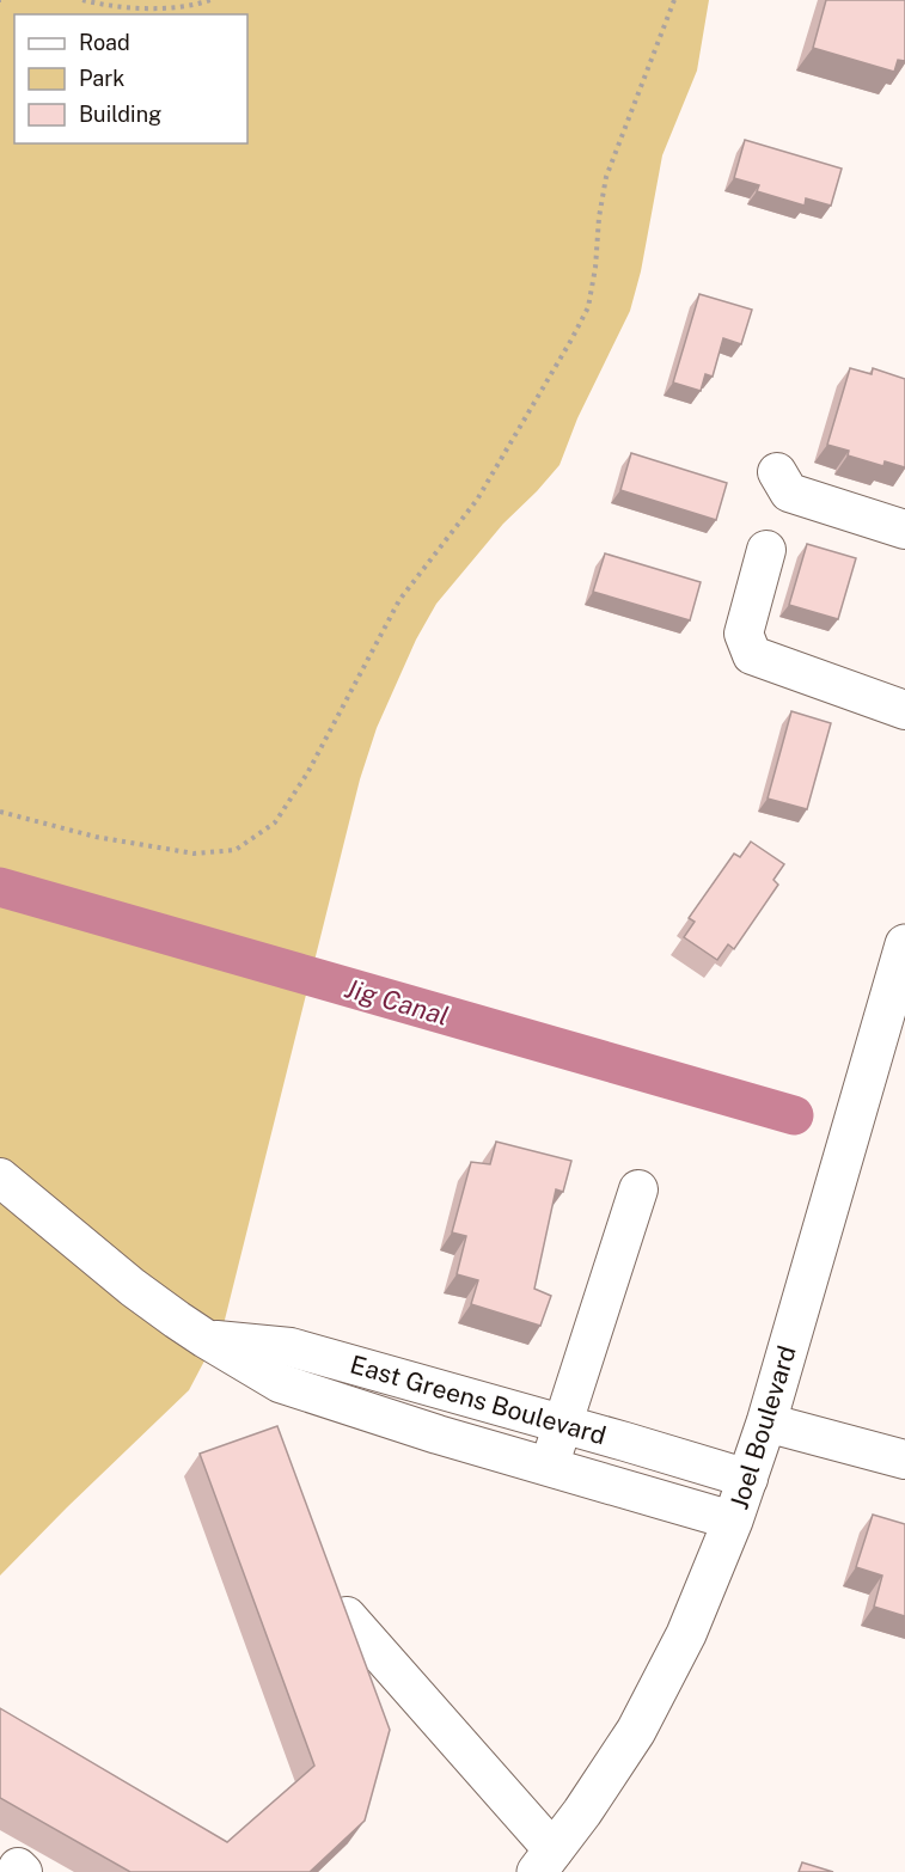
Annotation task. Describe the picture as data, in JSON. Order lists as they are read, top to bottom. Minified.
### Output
{"streets":{"main road":["Joel Boulevard"],"street":["East Greens Boulevard"]},"crossings":[["East Greens Boulevard","Joel Boulevard"]],"water":["Jig Canal"],"legend":["Road","Park","Building"]}
